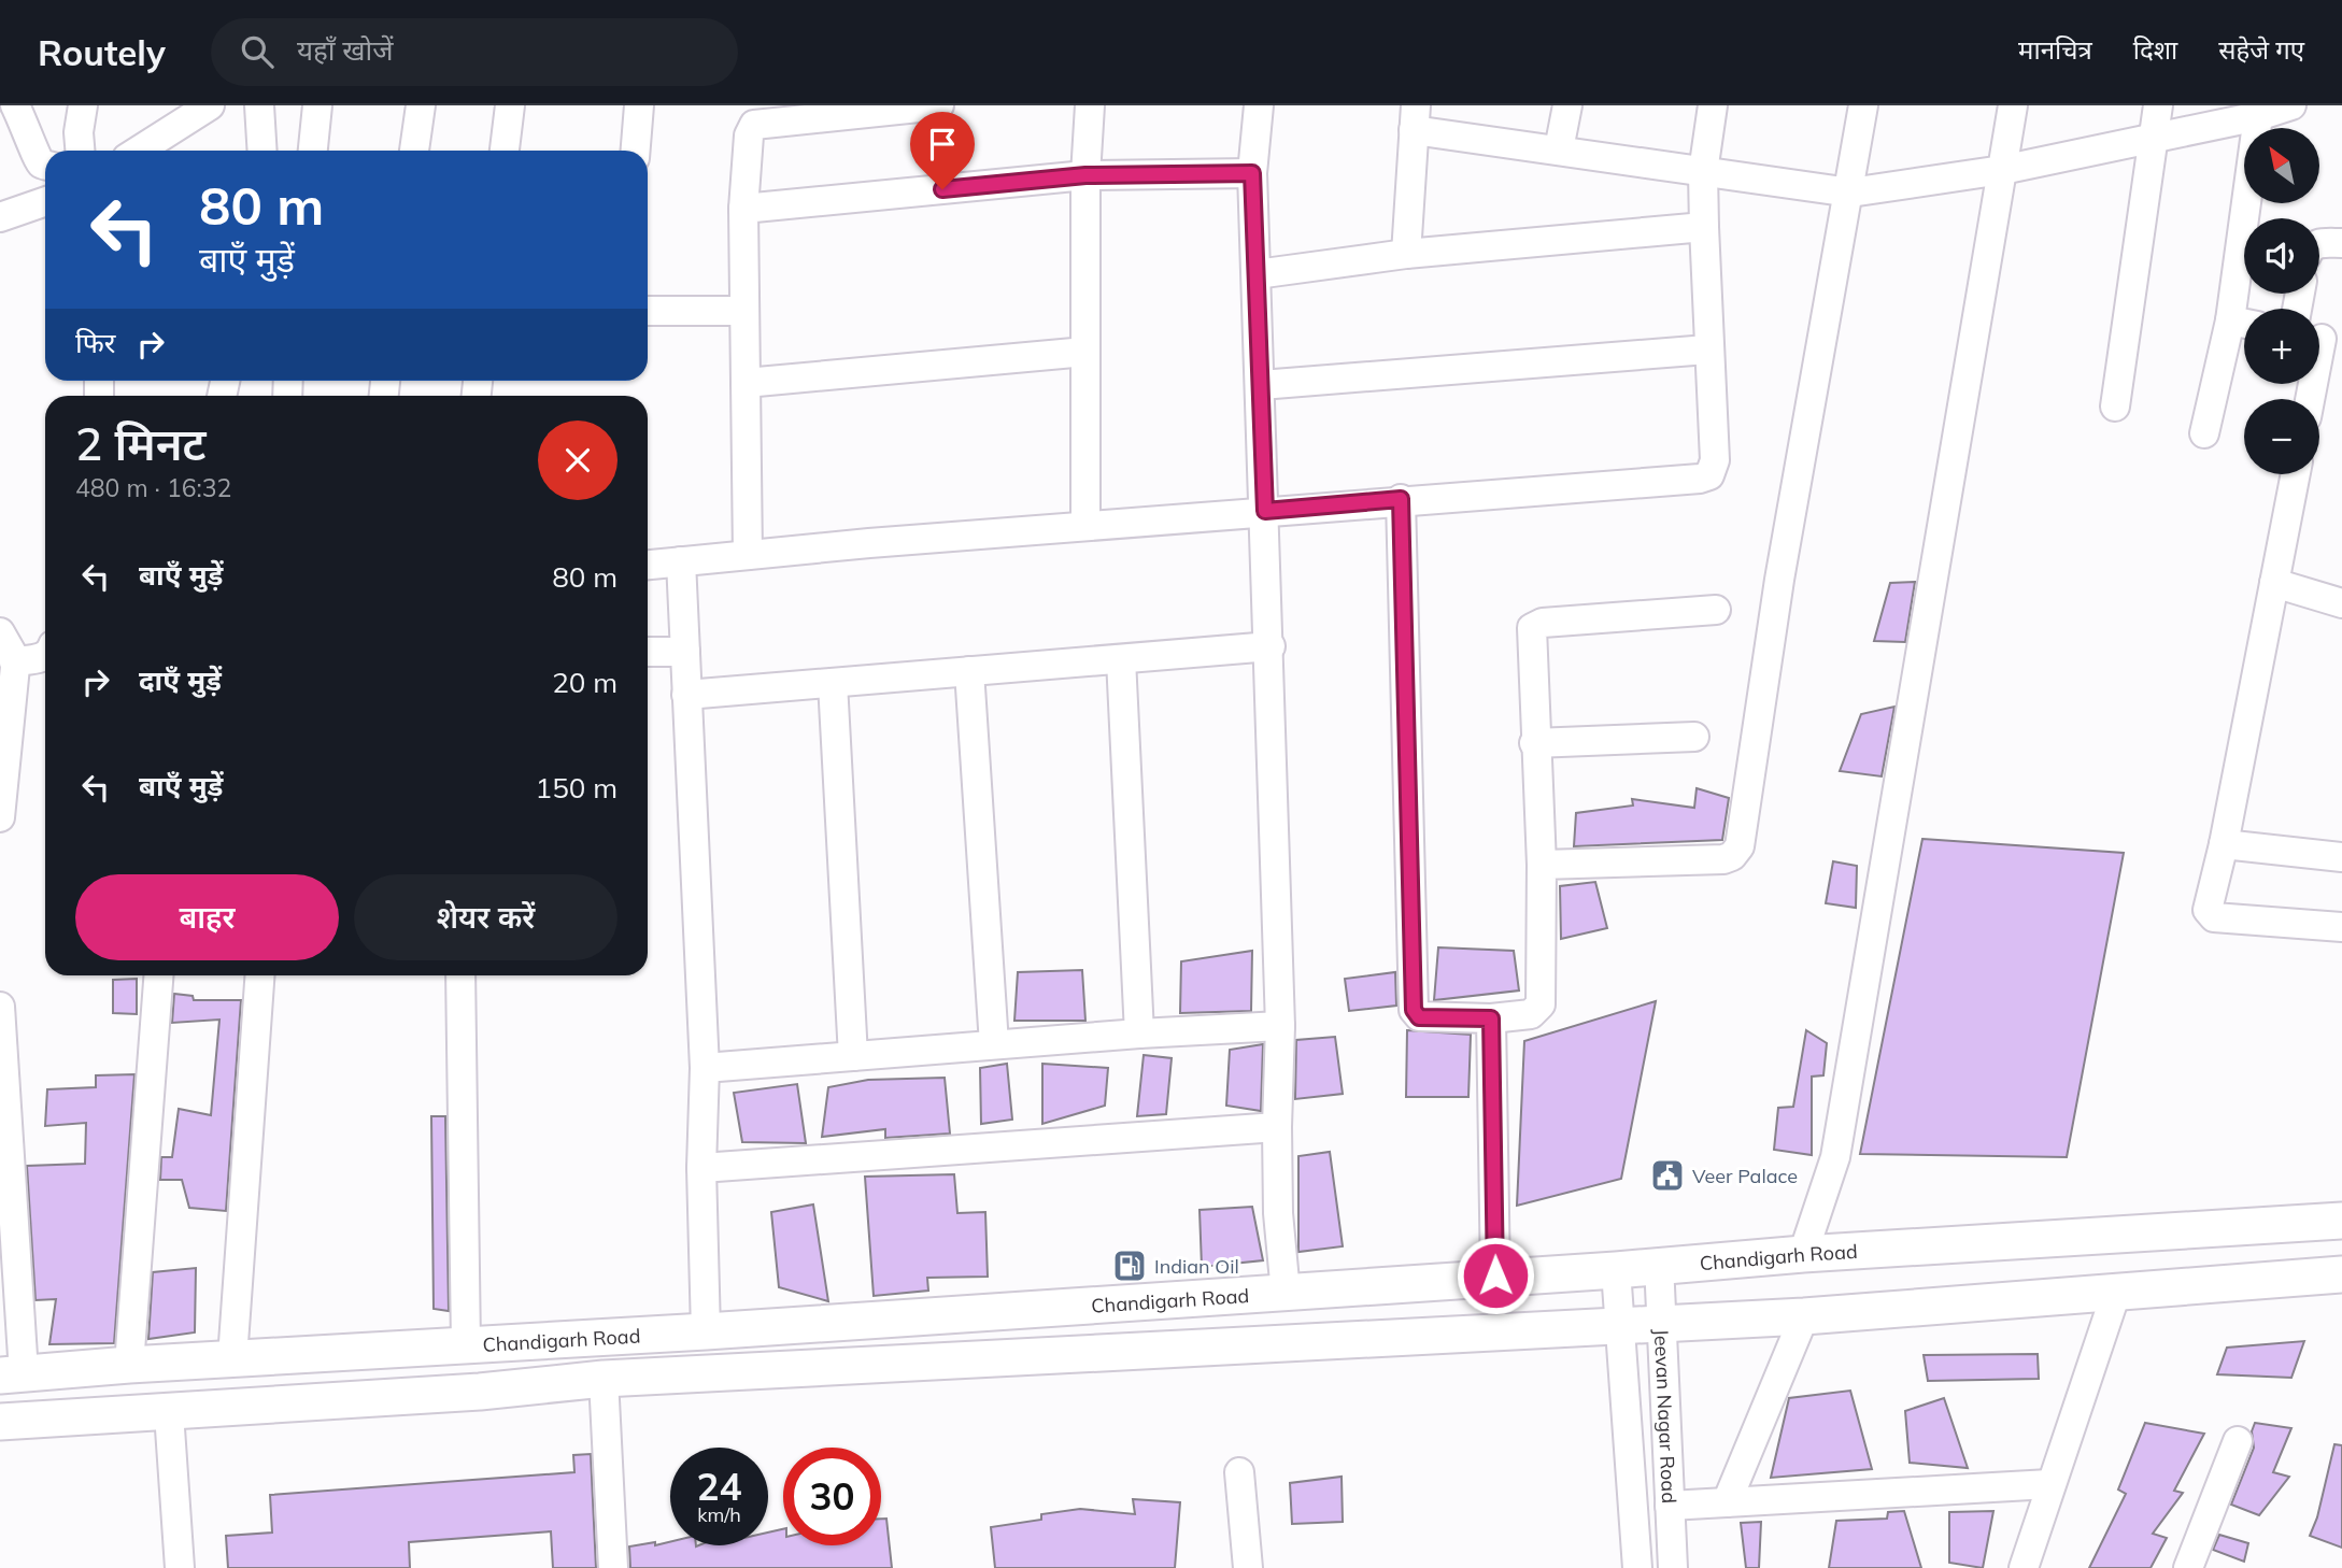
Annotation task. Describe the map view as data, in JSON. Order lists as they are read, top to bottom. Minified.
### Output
{"streets":{"main road":["Chandigarh Road"],"street":["Jeevan Nagar Road"]},"crossings":[["Chandigarh Road","Jeevan Nagar Road"]],"places":{"public building":["Veer Palace"],"fuel station":["Indian Oil"]},"north":"top left","page":{"header":"Routely","search":"यहाँ खोजें","nav":["मानचित्र","दिशा","सहेजे गए"],"map_buttons":["+","−"],"turn":["80 m","बाएँ मुड़ें"],"then":"फिर","heading":["2 मिनट","480 m · 16:32"],"list":[{"name":"बाएँ मुड़ें","value":"80 m"},{"name":"दाएँ मुड़ें","value":"20 m"},{"name":"बाएँ मुड़ें","value":"150 m"}],"buttons":["बाहर","शेयर करें"],"speed":"24 km/h","limit":"30"}}
